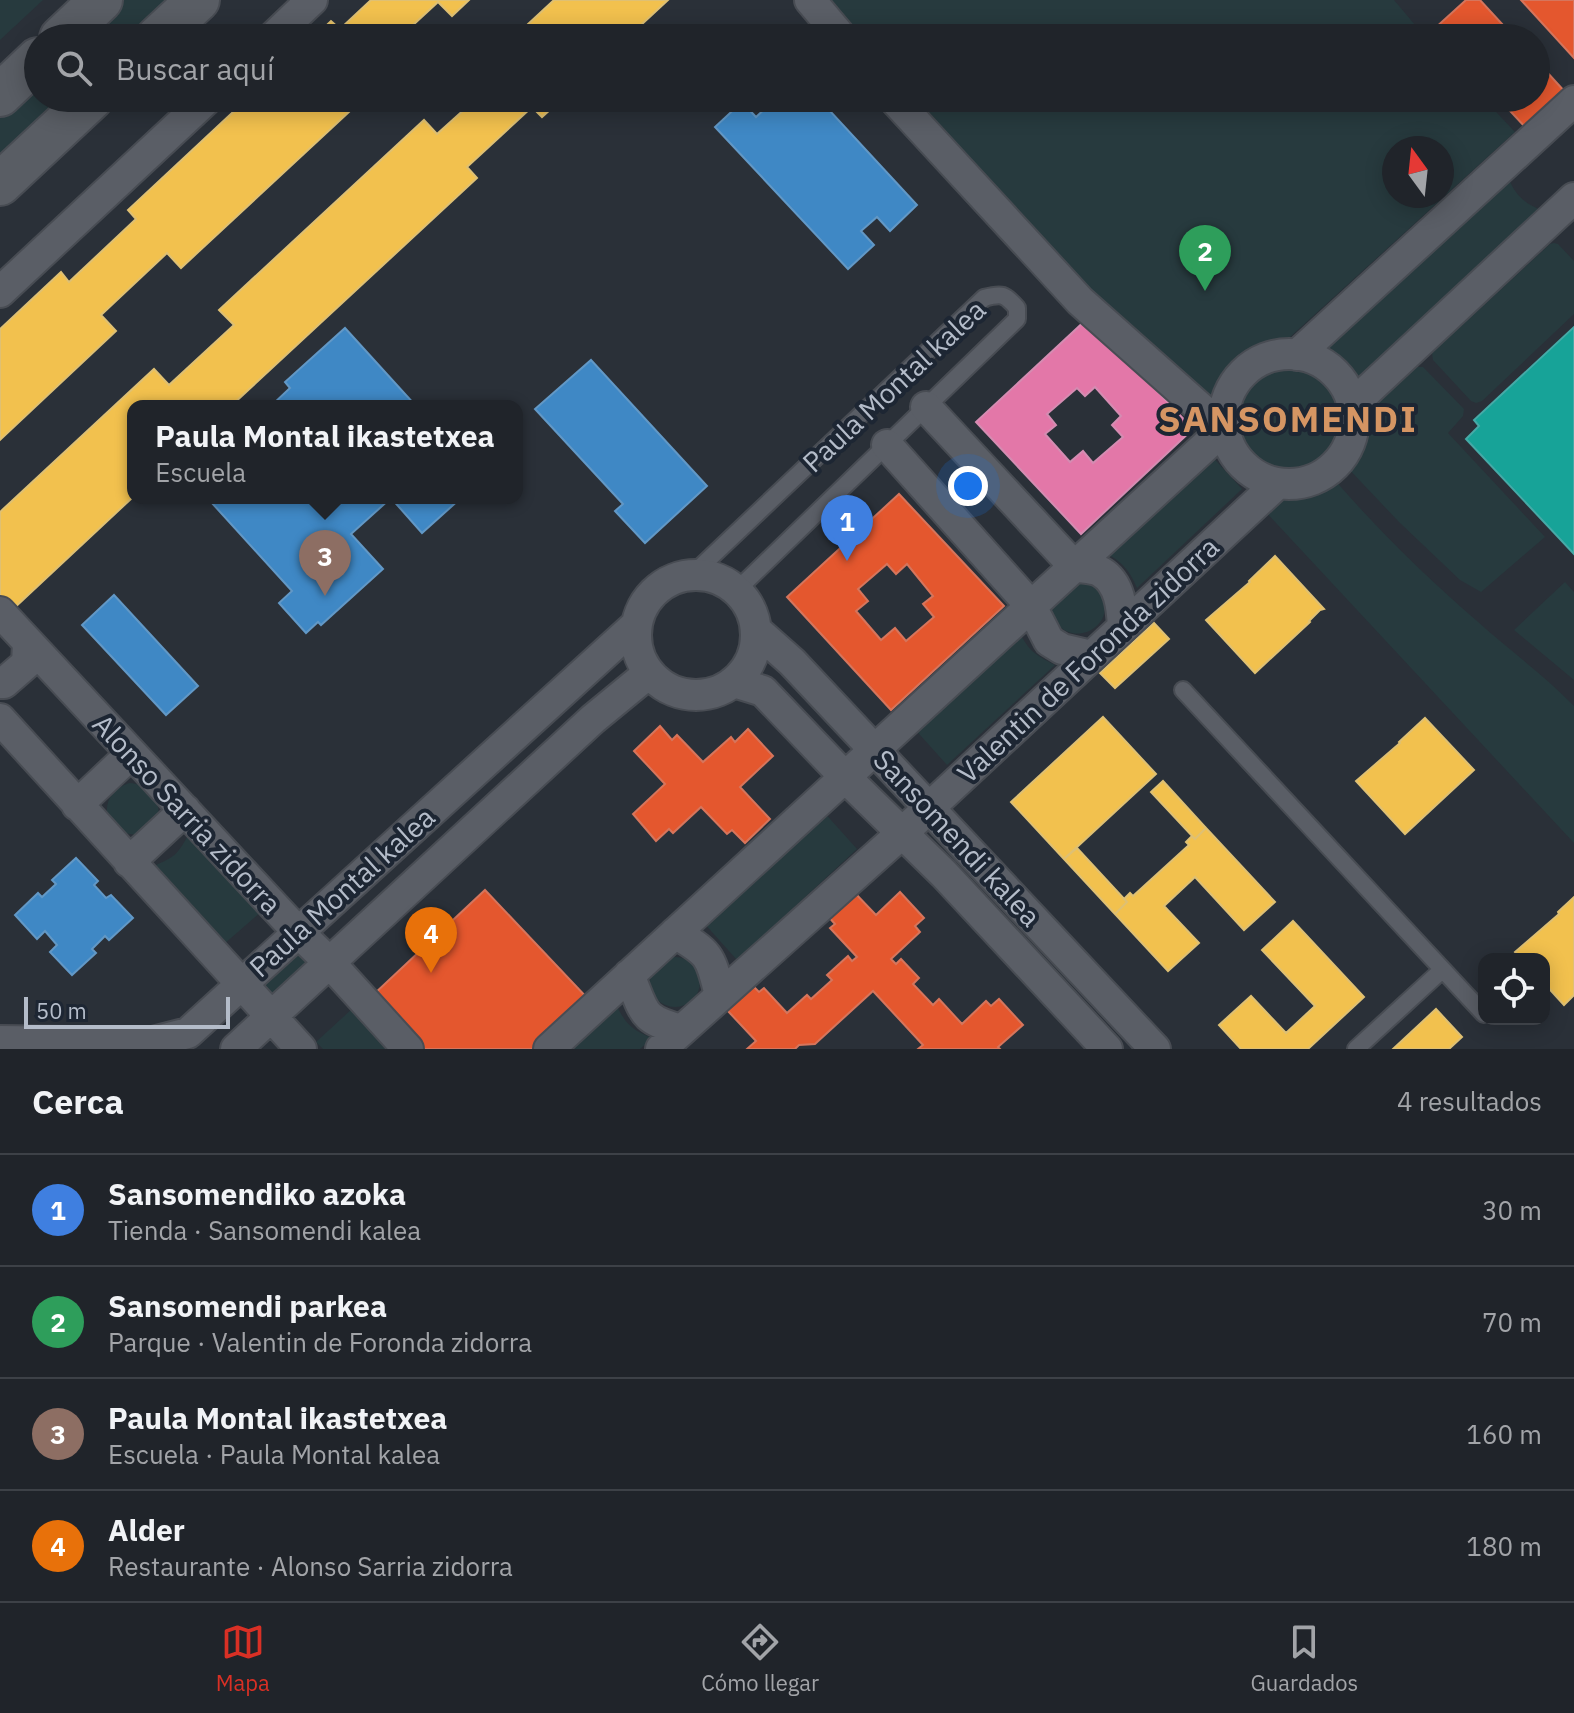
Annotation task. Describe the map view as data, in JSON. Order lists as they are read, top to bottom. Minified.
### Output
{"streets":{"street":["Paula Montal kalea","Valentin de Foronda zidorra","Alonso Sarria zidorra","Sansomendi kalea"]},"crossings":[["Paula Montal kalea","Alonso Sarria zidorra"],["Paula Montal kalea","Sansomendi kalea"],["Valentin de Foronda zidorra","Sansomendi kalea"]],"districts":["SANSOMENDI"],"scale_bar":"50 m","north":"top","page":{"search":"Buscar aquí","pins":["2","1","3","4"],"popup":["Paula Montal ikastetxea","Escuela"],"scale":"50 m","heading":["Cerca","4 resultados"],"list":[{"mark":"1","name":"Sansomendiko azoka","note":"Tienda · Sansomendi kalea","value":"30 m"},{"mark":"2","name":"Sansomendi parkea","note":"Parque · Valentin de Foronda zidorra","value":"70 m"},{"mark":"3","name":"Paula Montal ikastetxea","note":"Escuela · Paula Montal kalea","value":"160 m"},{"mark":"4","name":"Alder","note":"Restaurante · Alonso Sarria zidorra","value":"180 m"}],"nav":["Mapa","Cómo llegar","Guardados"]}}
